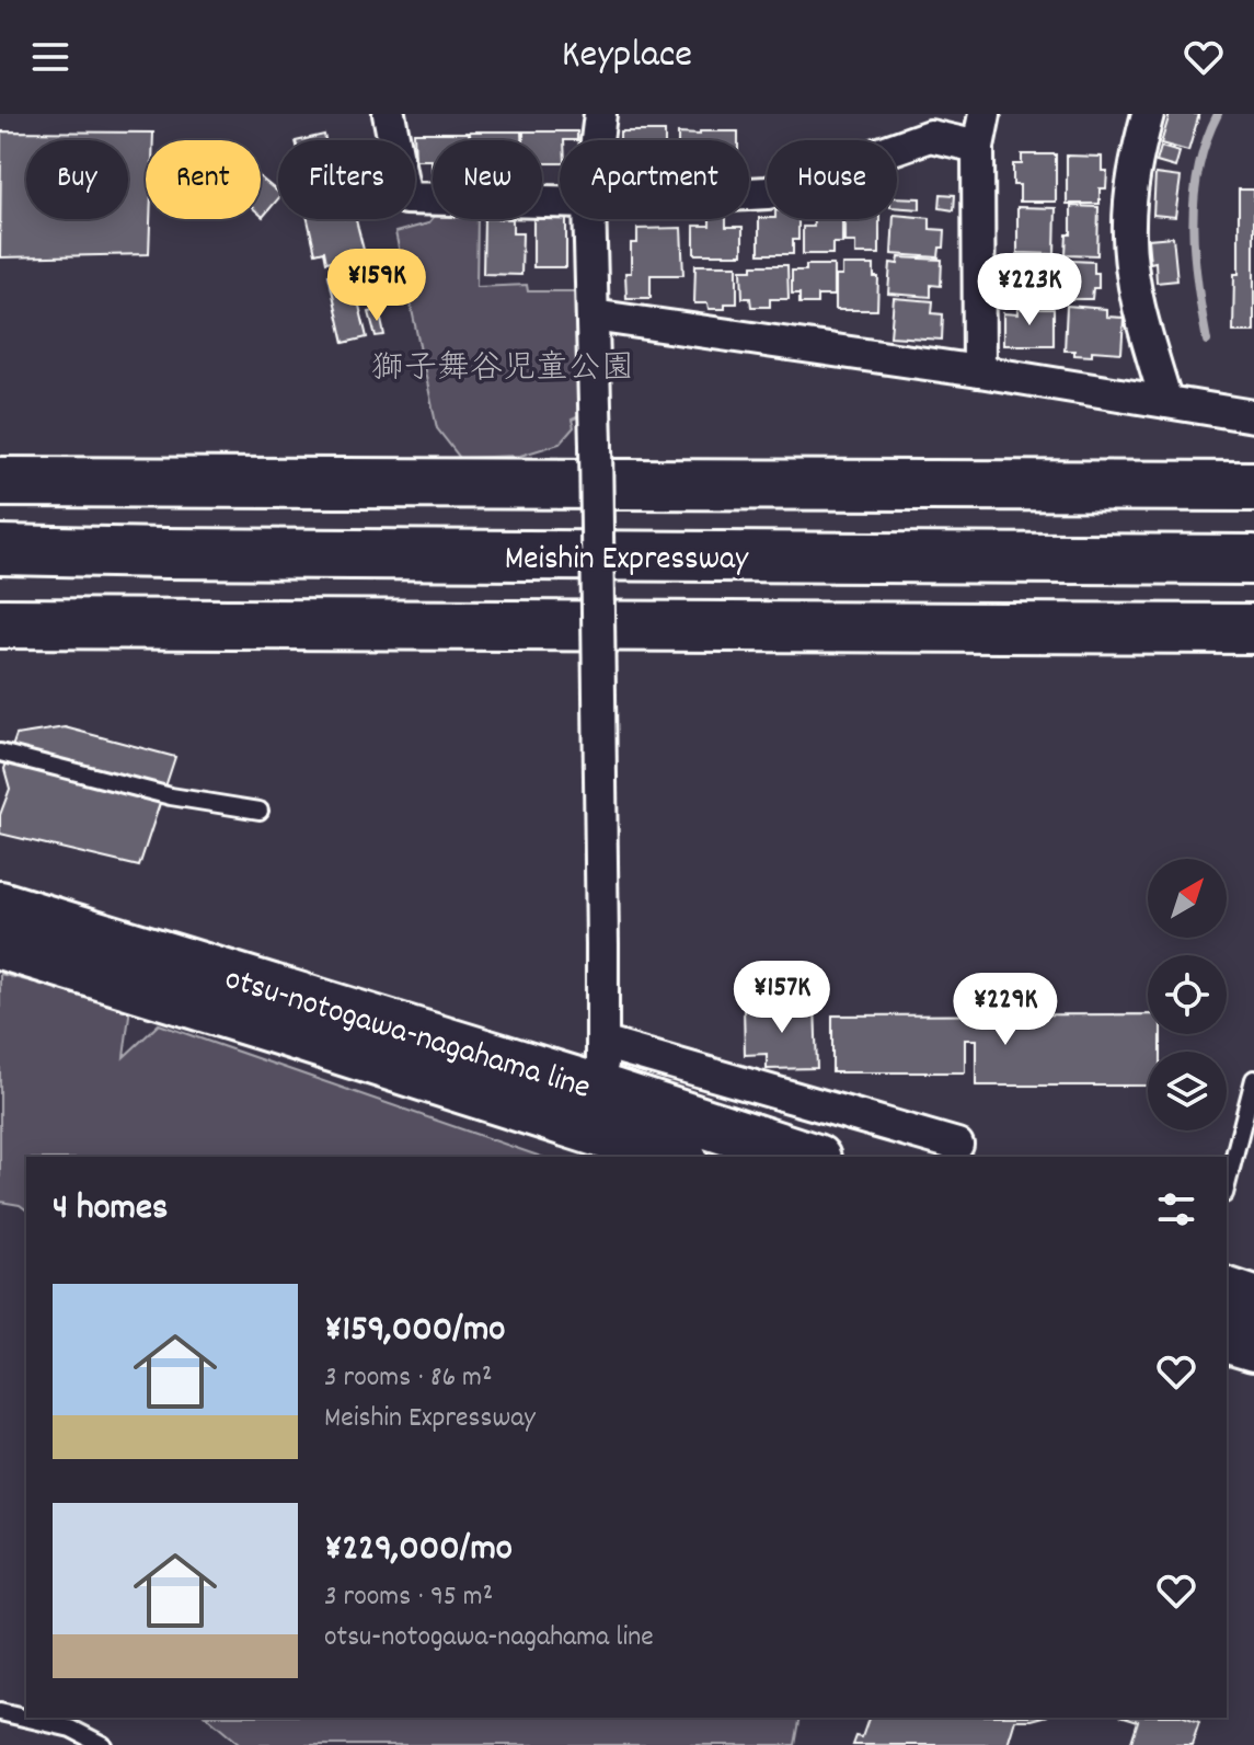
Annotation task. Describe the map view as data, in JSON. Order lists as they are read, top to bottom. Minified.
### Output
{"streets":{"main road":["Meishin Expressway","otsu-notogawa-nagahama line"]},"parks":["獅子舞谷児童公園"],"north":"top right","page":{"header":"Keyplace","chip":["Buy","Rent","Filters","New","Apartment","House"],"price":["¥159K","¥223K","¥157K","¥229K"],"heading":"4 homes","list":[{"name":"¥159,000/mo","note":"3 rooms · 86 m² · Meishin Expressway"},{"name":"¥229,000/mo","note":"3 rooms · 95 m² · otsu-notogawa-nagahama line"}]}}
